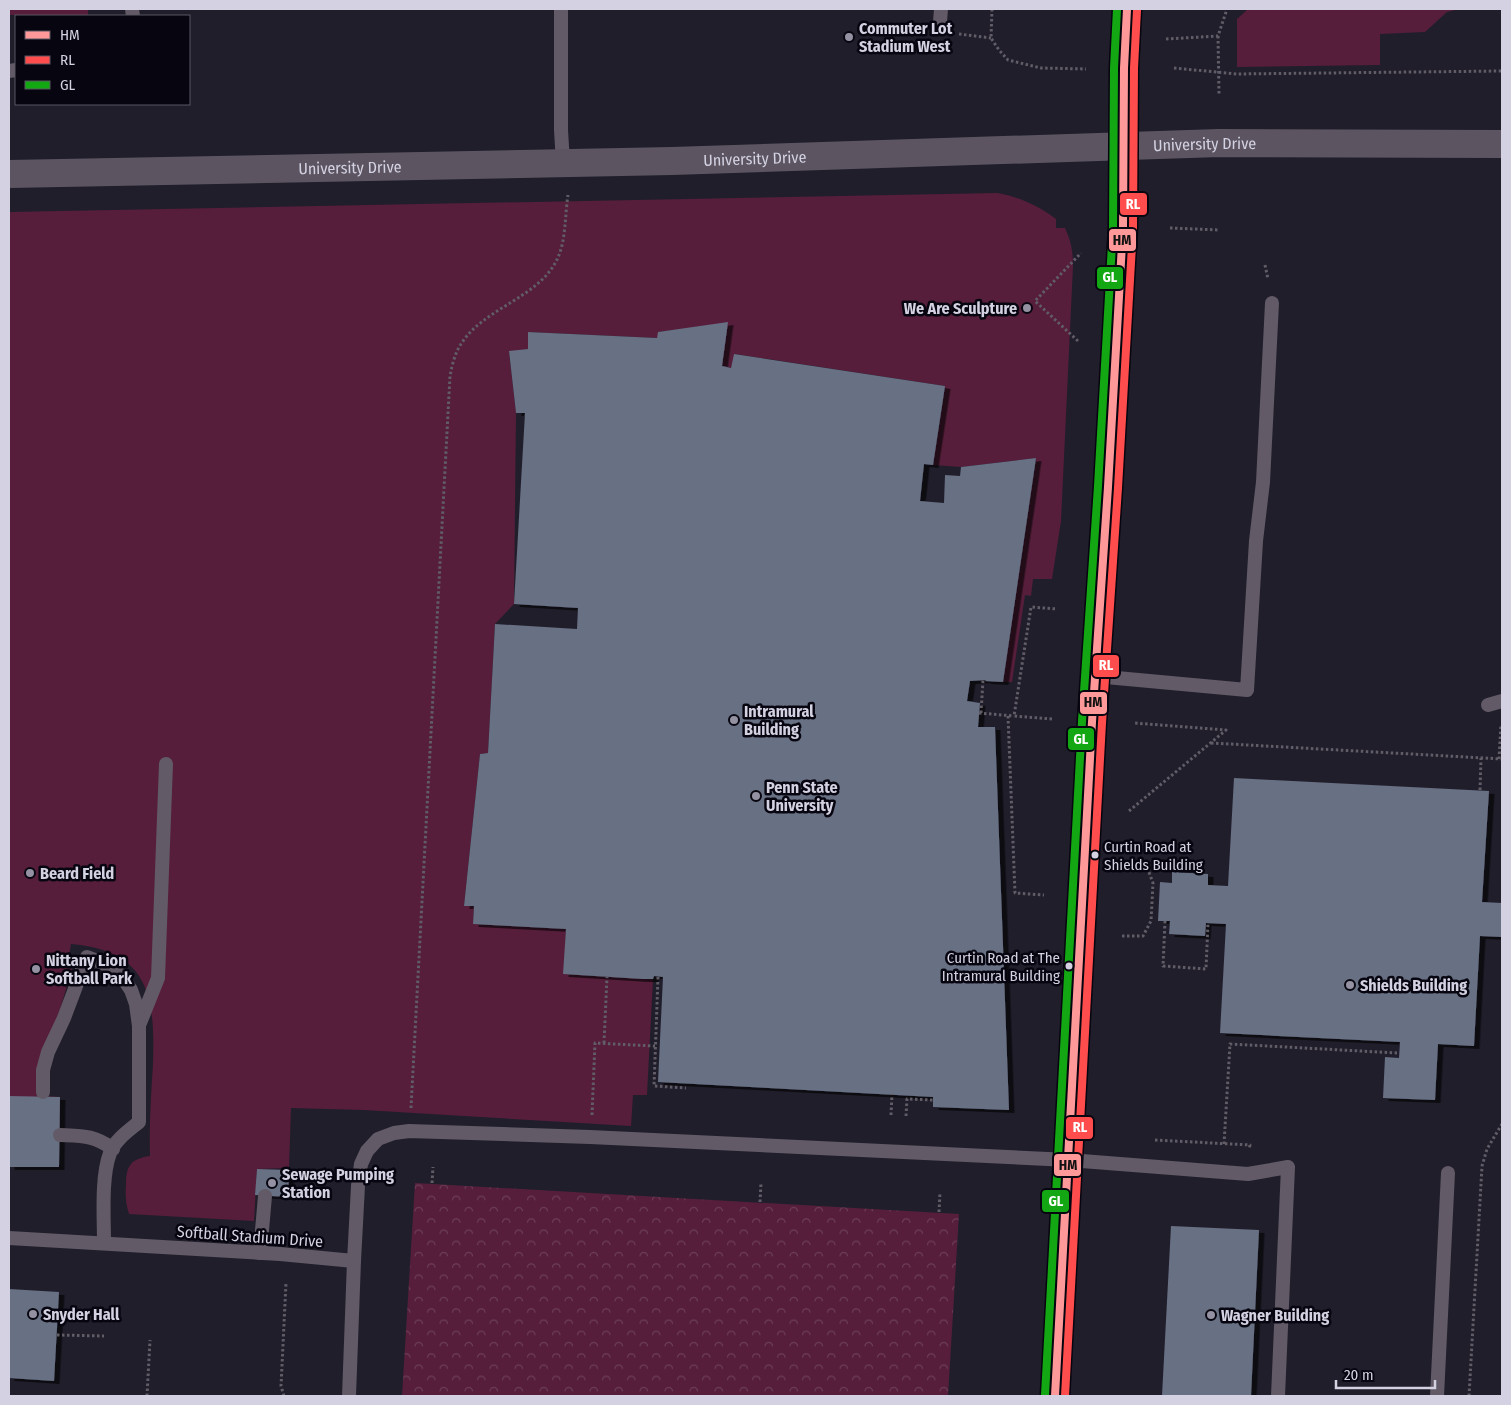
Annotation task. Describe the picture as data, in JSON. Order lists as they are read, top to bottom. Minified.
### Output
{"streets":{"main road":["University Drive"],"lane":["Softball Stadium Drive"]},"places":["Commuter Lot Stadium West","We Are Sculpture","Intramural Building","Penn State University","Curtin Road at Shields Building","Beard Field","Curtin Road at The Intramural Building","Nittany Lion Softball Park","Shields Building","Sewage Pumping Station","Snyder Hall","Wagner Building"],"lines":["transit line HM","transit line GL","transit line RL"],"legend":["HM","RL","GL"],"scale_bar":"20 m"}
